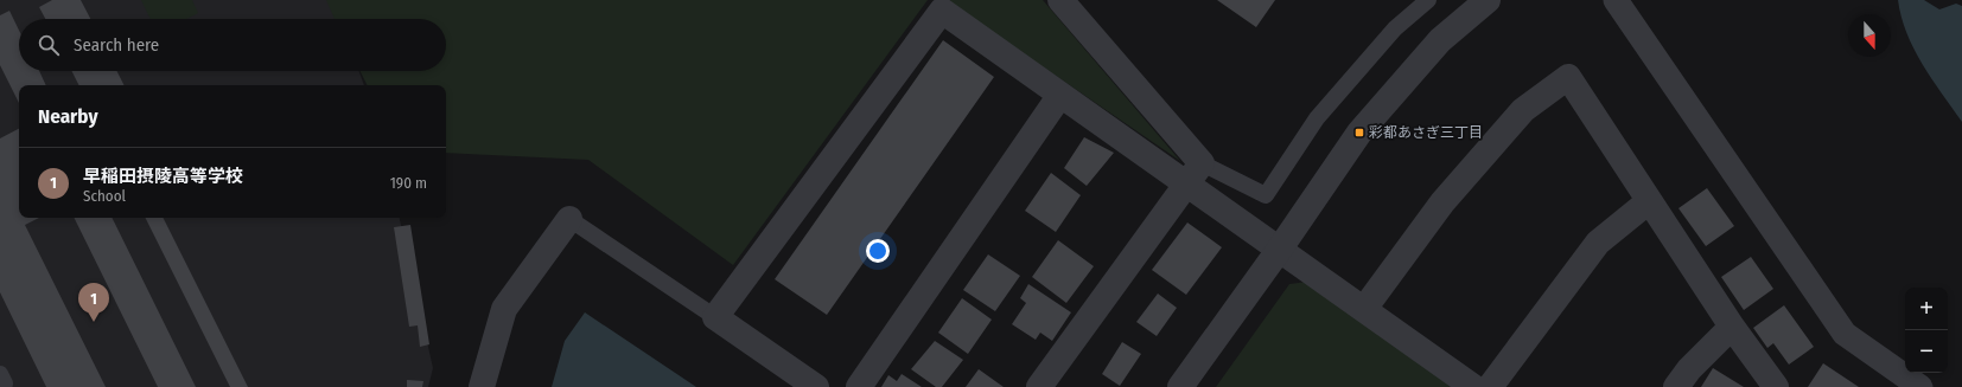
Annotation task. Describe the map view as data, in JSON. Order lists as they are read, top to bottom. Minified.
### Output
{"places":{"transit":["彩都あさぎ三丁目"]},"north":"bottom","page":{"search":"Search here","heading":"Nearby","list":[{"mark":"1","name":"早稲田摂陵高等学校","note":"School","value":"190 m"}],"pins":"1","map_buttons":["+","−"]}}
